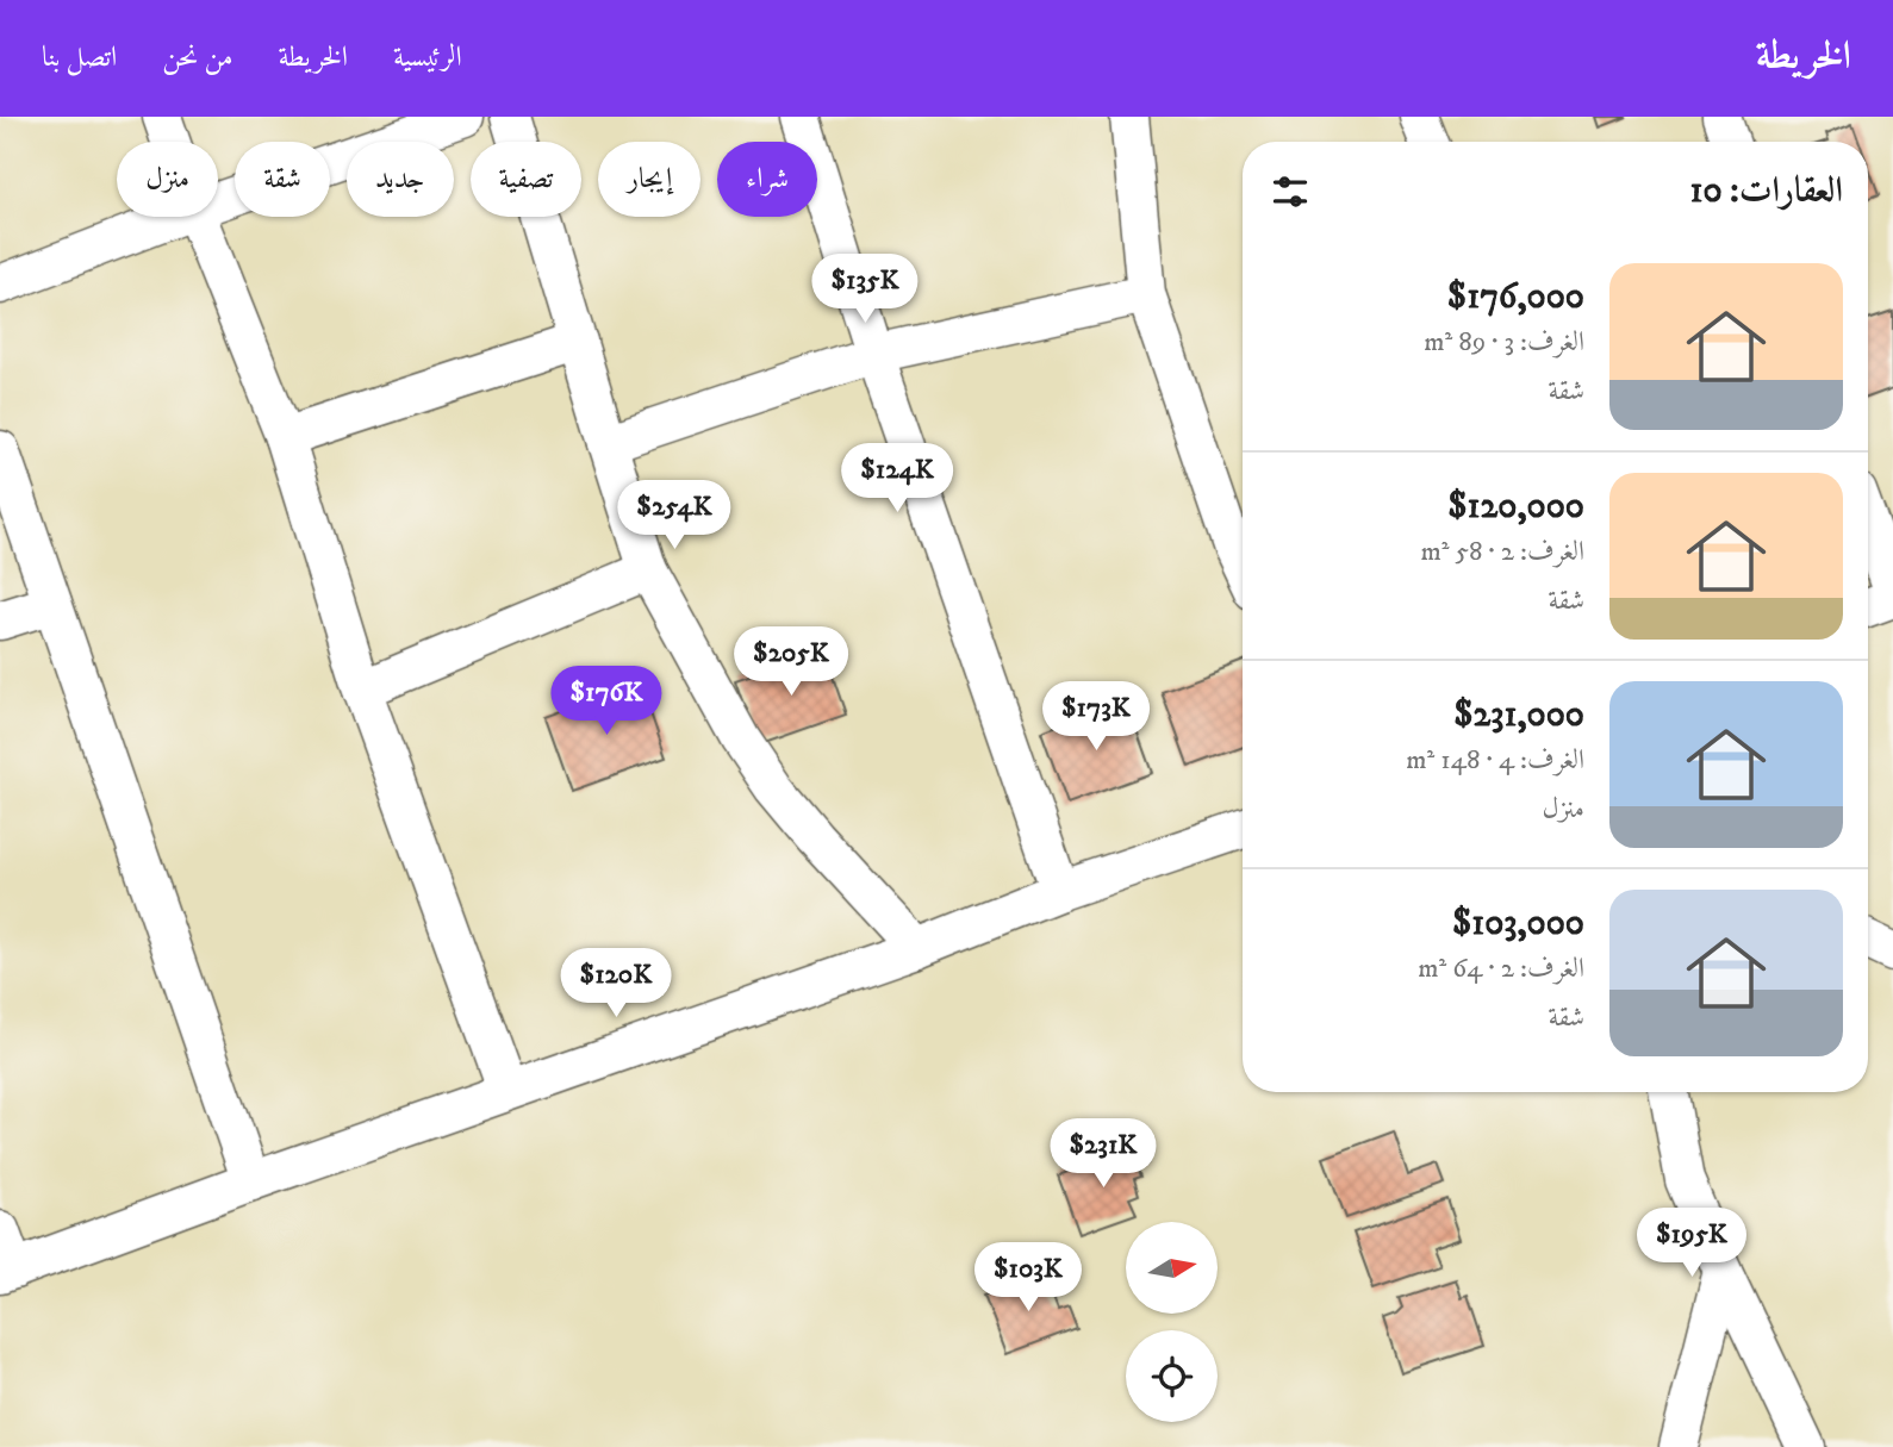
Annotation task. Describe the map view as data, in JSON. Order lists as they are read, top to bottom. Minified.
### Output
{"north":"right","page":{"header":"الخريطة","nav":["الرئيسية","الخريطة","من نحن","اتصل بنا"],"chip":["شراء","إيجار","تصفية","جديد","شقة","منزل"],"heading":"العقارات: 10","list":[{"name":"$176,000","note":"الغرف: 3 · 89 m² · شقة"},{"name":"$120,000","note":"الغرف: 2 · 58 m² · شقة"},{"name":"$231,000","note":"الغرف: 4 · 148 m² · منزل"},{"name":"$103,000","note":"الغرف: 2 · 64 m² · شقة"}],"price":["$135K","$124K","$254K","$205K","$176K","$173K","$120K","$231K","$195K","$103K"]}}
